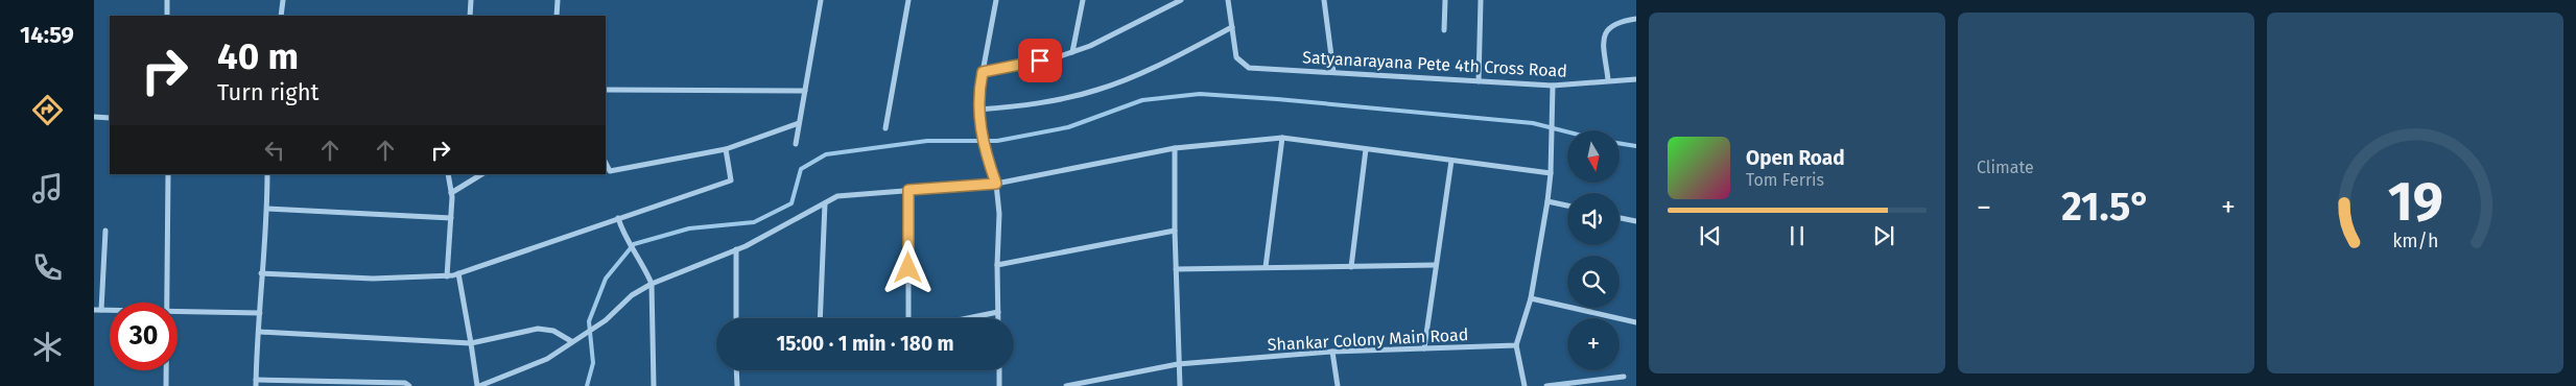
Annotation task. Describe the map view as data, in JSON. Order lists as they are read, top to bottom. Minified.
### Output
{"streets":{"street":["Satyanarayana Pete 4th Cross Road","Shankar Colony Main Road"]},"north":"bottom","page":{"tabs":"14:59","tile":"Climate","turn":["40 m","Turn right"],"map_buttons":"+","song":["Open Road","Tom Ferris"],"heat":["−","21.5°","+"],"limit":"30","trip":"15:00 · 1 min · 180 m","gauge":["19","km/h"]}}
